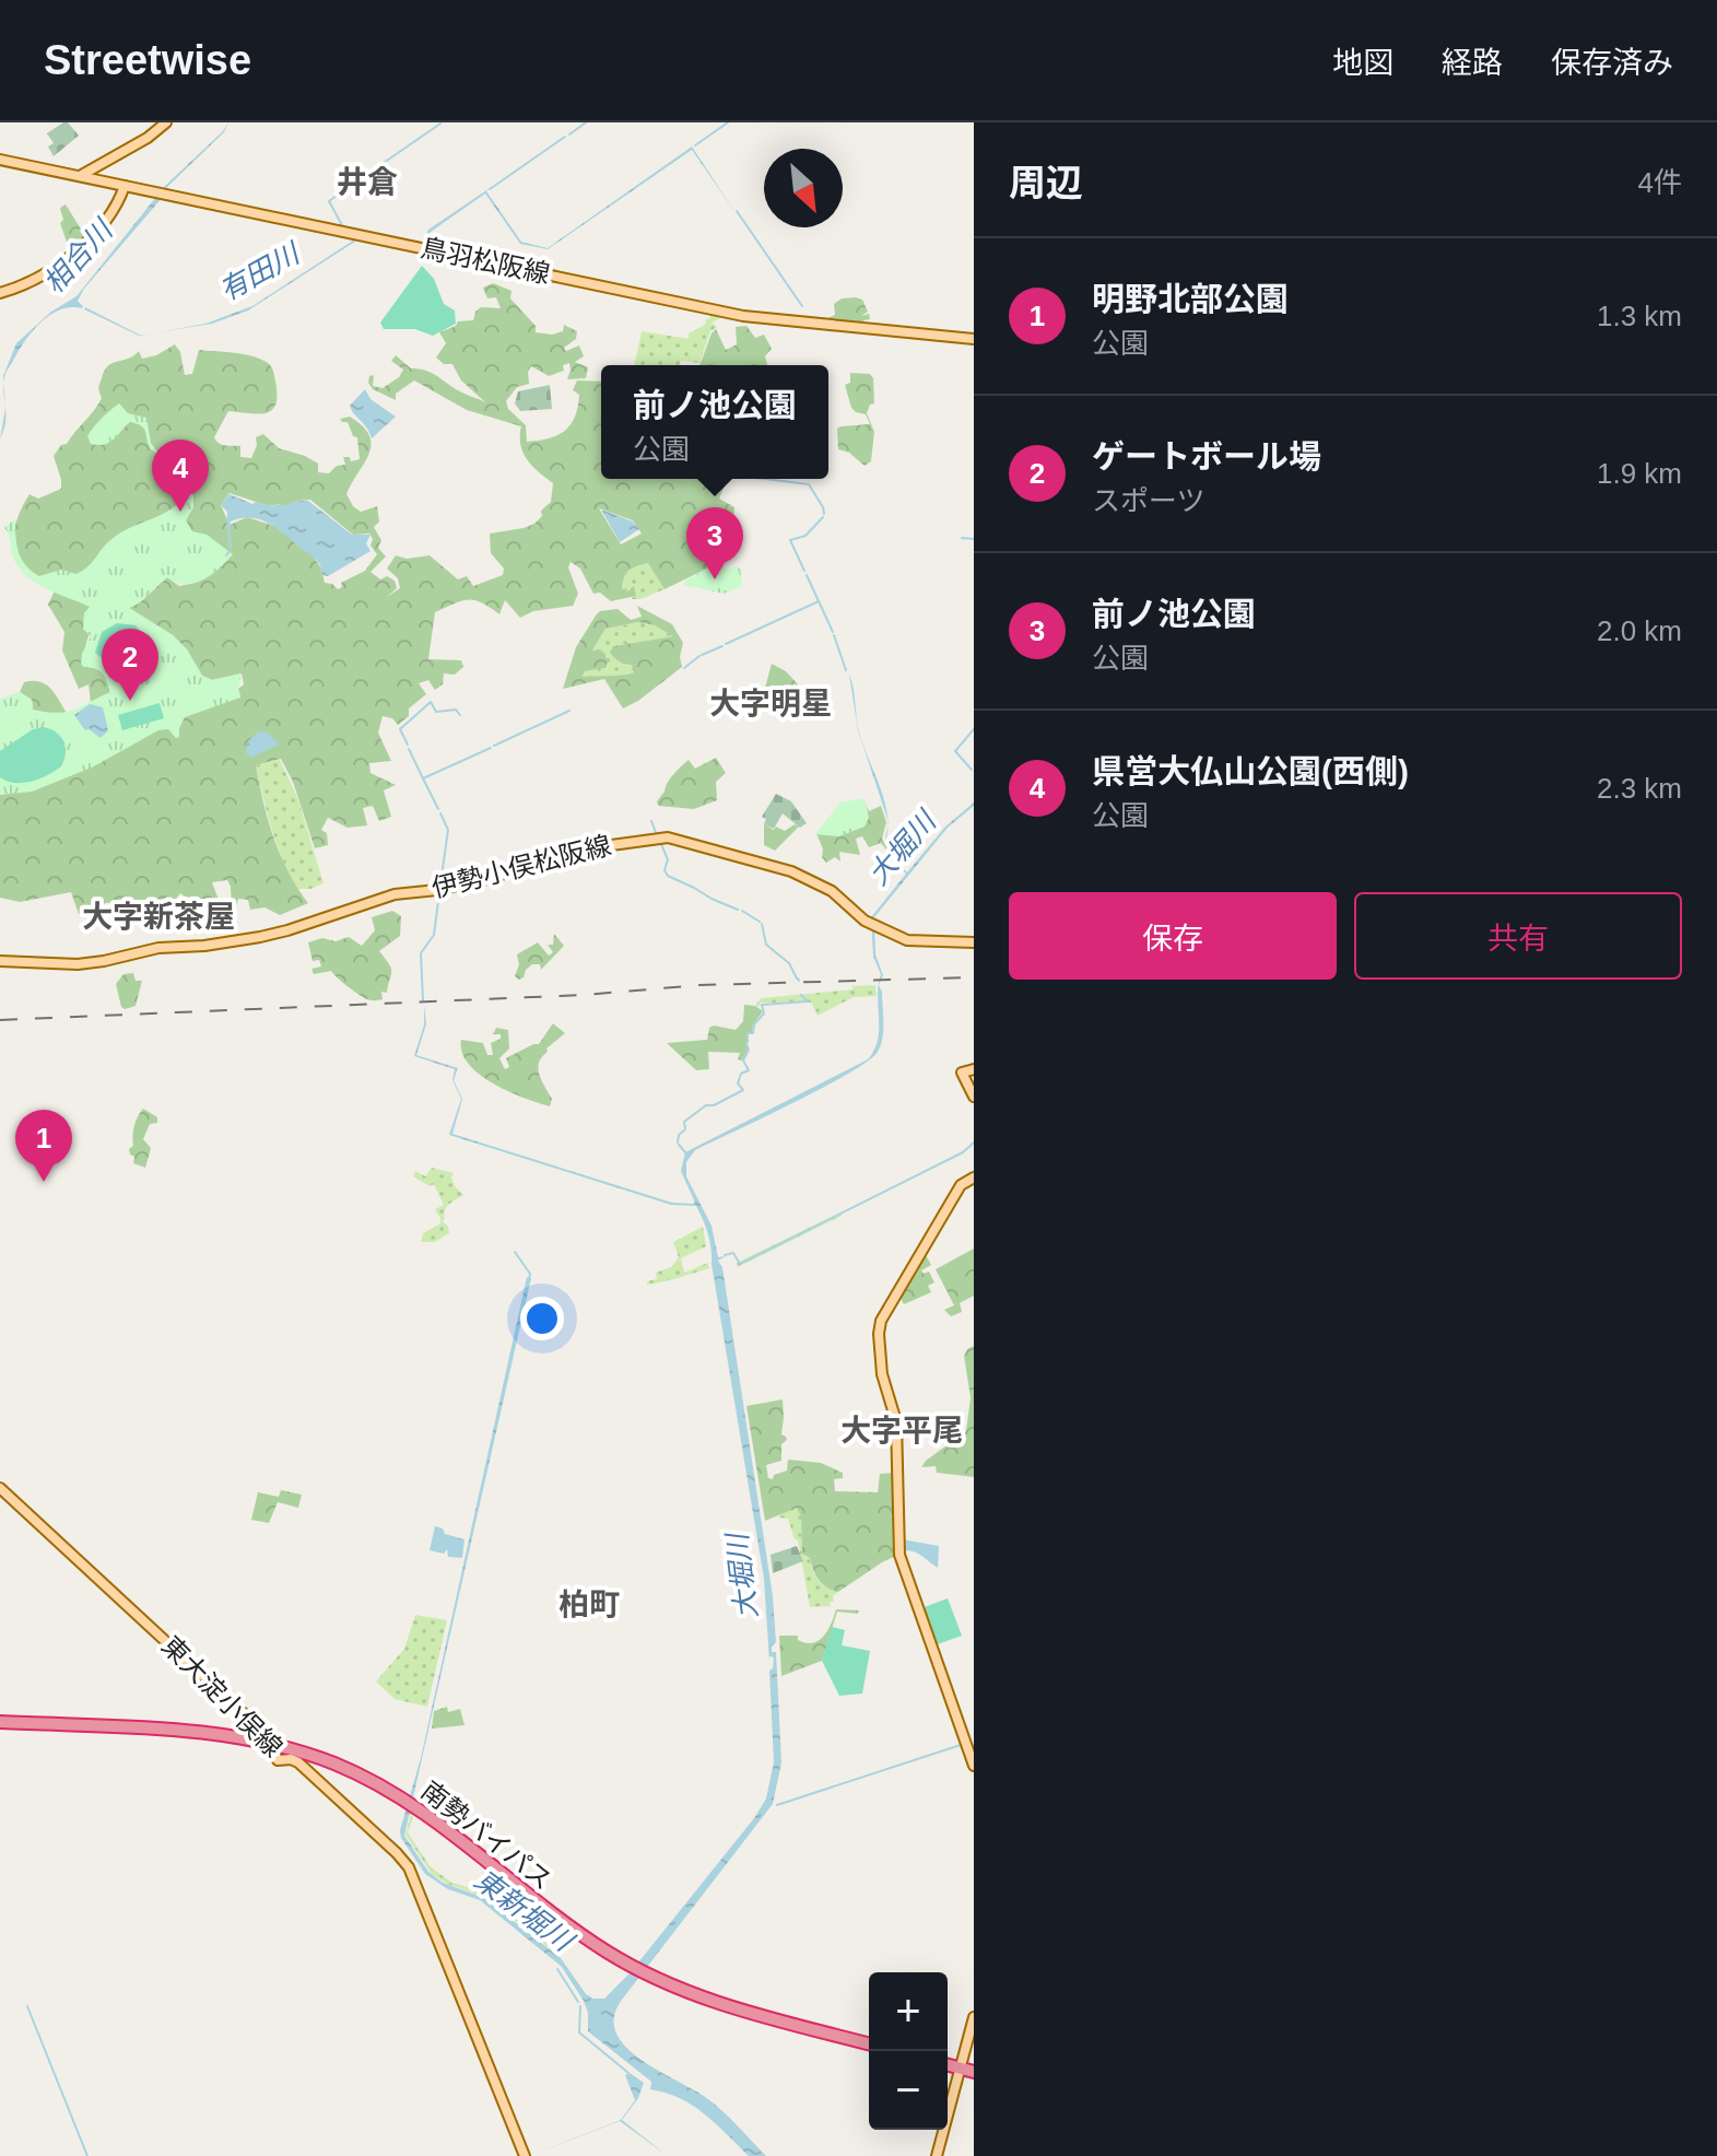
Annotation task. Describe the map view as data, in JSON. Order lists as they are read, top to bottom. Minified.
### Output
{"streets":{"highway":["南勢バイパス"],"main road":["鳥羽松阪線","伊勢小俣松阪線","東大淀小俣線"]},"crossings":[["東大淀小俣線","南勢バイパス"]],"districts":["井倉","大字明星","大字新茶屋","大字平尾","柏町"],"water":["相合川","有田川","大堀川","東新堀川"],"north":"bottom right","page":{"header":"Streetwise","nav":["地図","経路","保存済み"],"heading":["周辺","4件"],"list":[{"mark":"1","name":"明野北部公園","note":"公園","value":"1.3 km"},{"mark":"2","name":"ゲートボール場","note":"スポーツ","value":"1.9 km"},{"mark":"3","name":"前ノ池公園","note":"公園","value":"2.0 km"},{"mark":"4","name":"県営大仏山公園(西側)","note":"公園","value":"2.3 km"}],"popup":["前ノ池公園","公園"],"pins":["4","3","2","1"],"buttons":["保存","共有"],"map_buttons":["+","−"]}}
